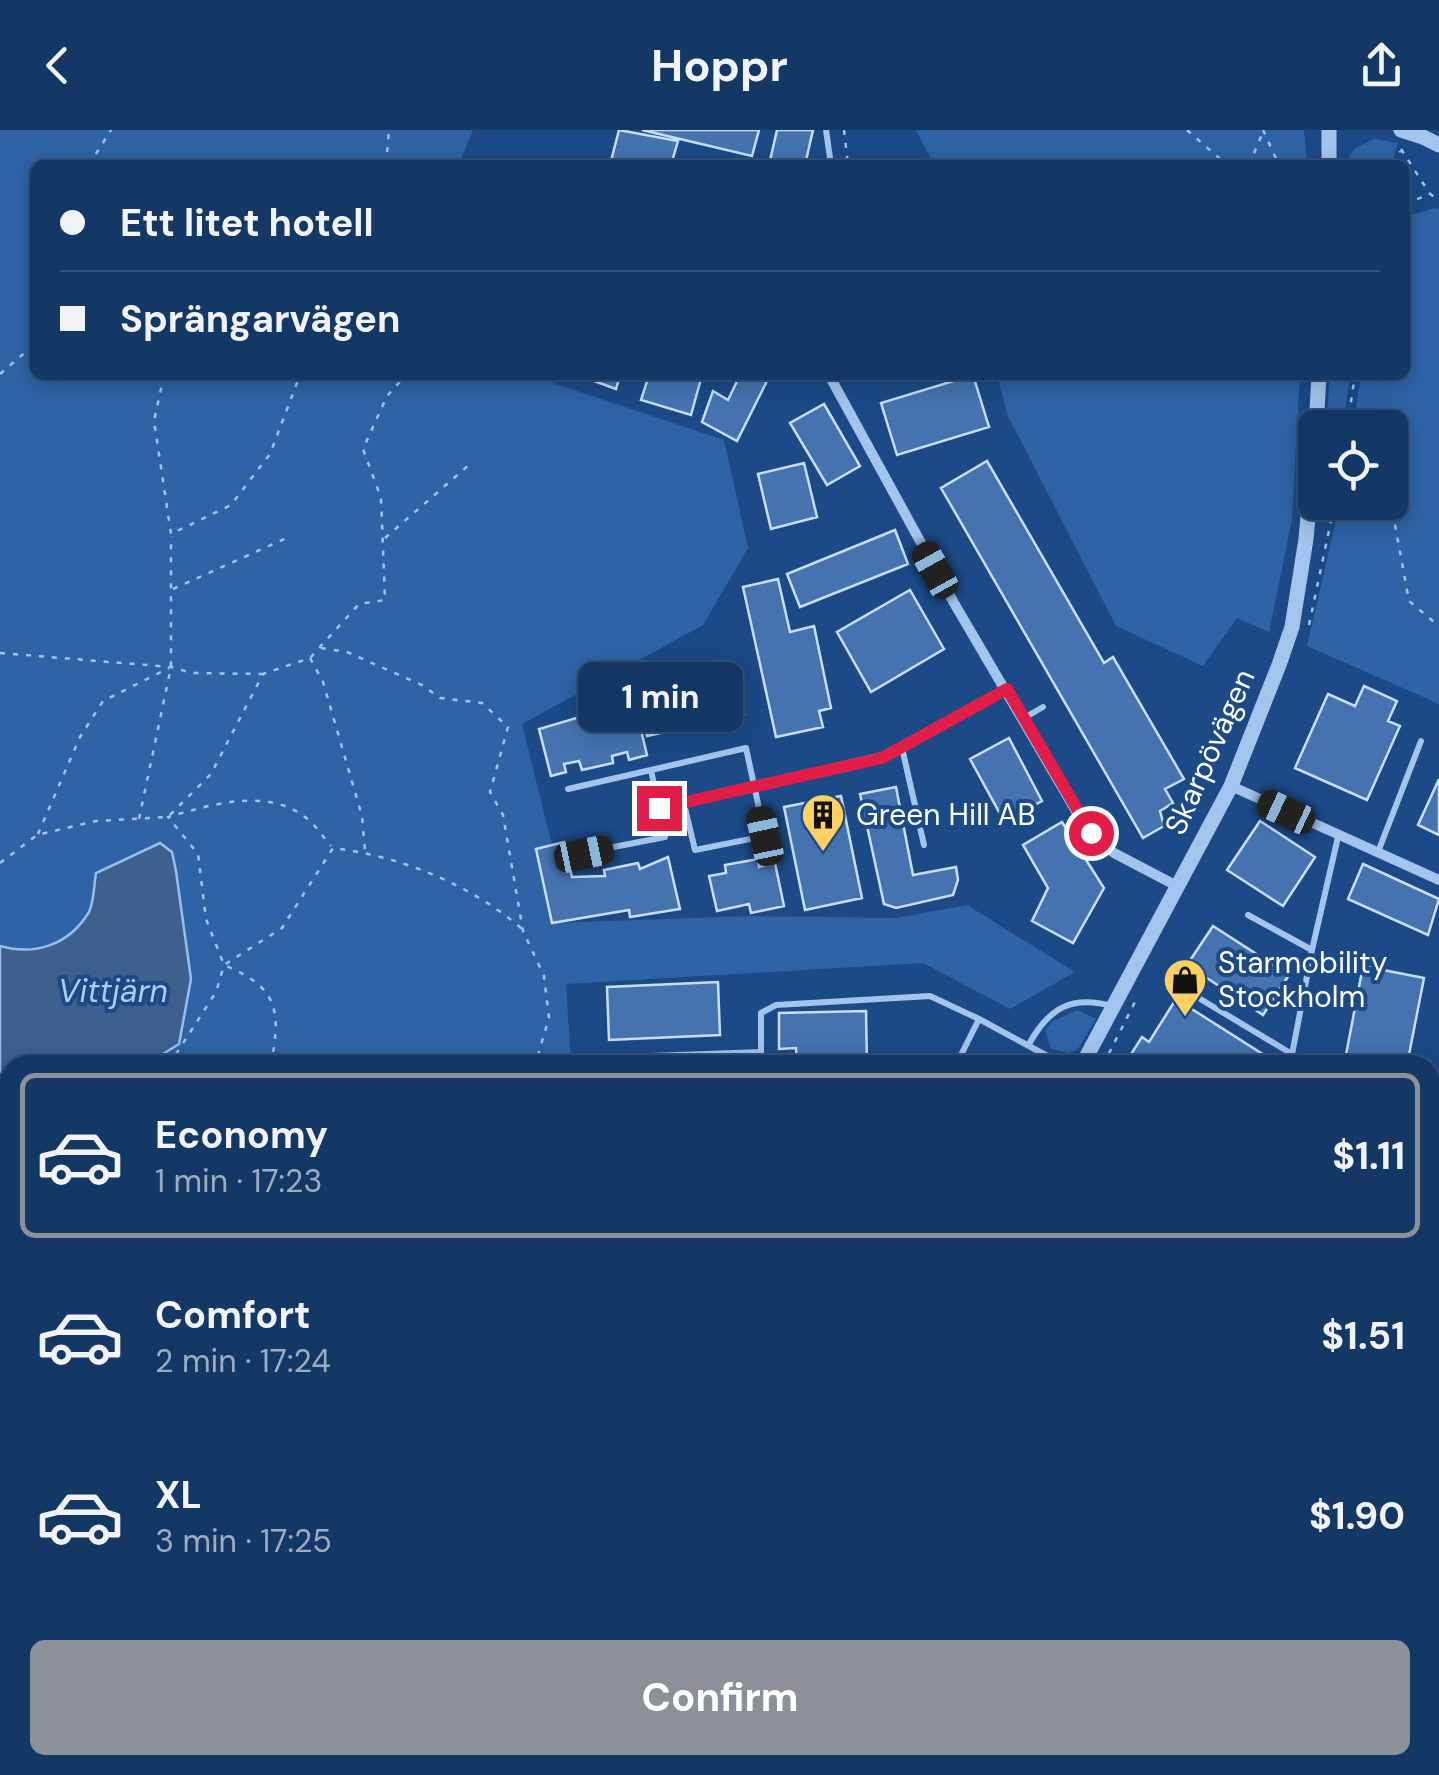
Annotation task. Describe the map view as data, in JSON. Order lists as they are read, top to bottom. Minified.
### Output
{"streets":{"street":["Skarpövägen"]},"water":["Vittjärn"],"places":{"building":["Green Hill AB"],"shop":["Starmobility Stockholm"]},"page":{"header":"Hoppr","banner":["Ett litet hotell","Sprängarvägen"],"bubble":"1 min","list":[{"name":"Economy","note":"1 min · 17:23","value":"$1.11"},{"name":"Comfort","note":"2 min · 17:24","value":"$1.51"},{"name":"XL","note":"3 min · 17:25","value":"$1.90"}],"buttons":"Confirm"}}
